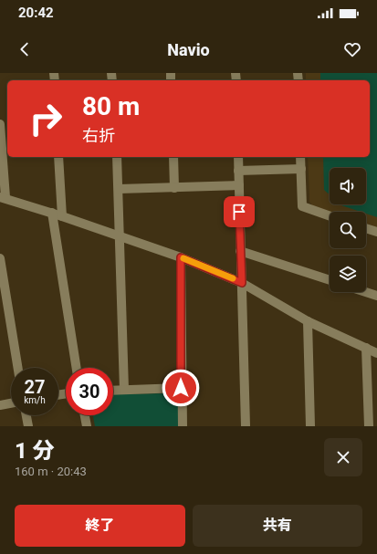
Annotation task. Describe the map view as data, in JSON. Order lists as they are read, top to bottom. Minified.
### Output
{"page":{"status":"20:42","header":"Navio","turn":["80 m","右折"],"speed":"27 km/h","limit":"30","heading":["1 分","160 m · 20:43"],"buttons":["終了","共有"]}}
